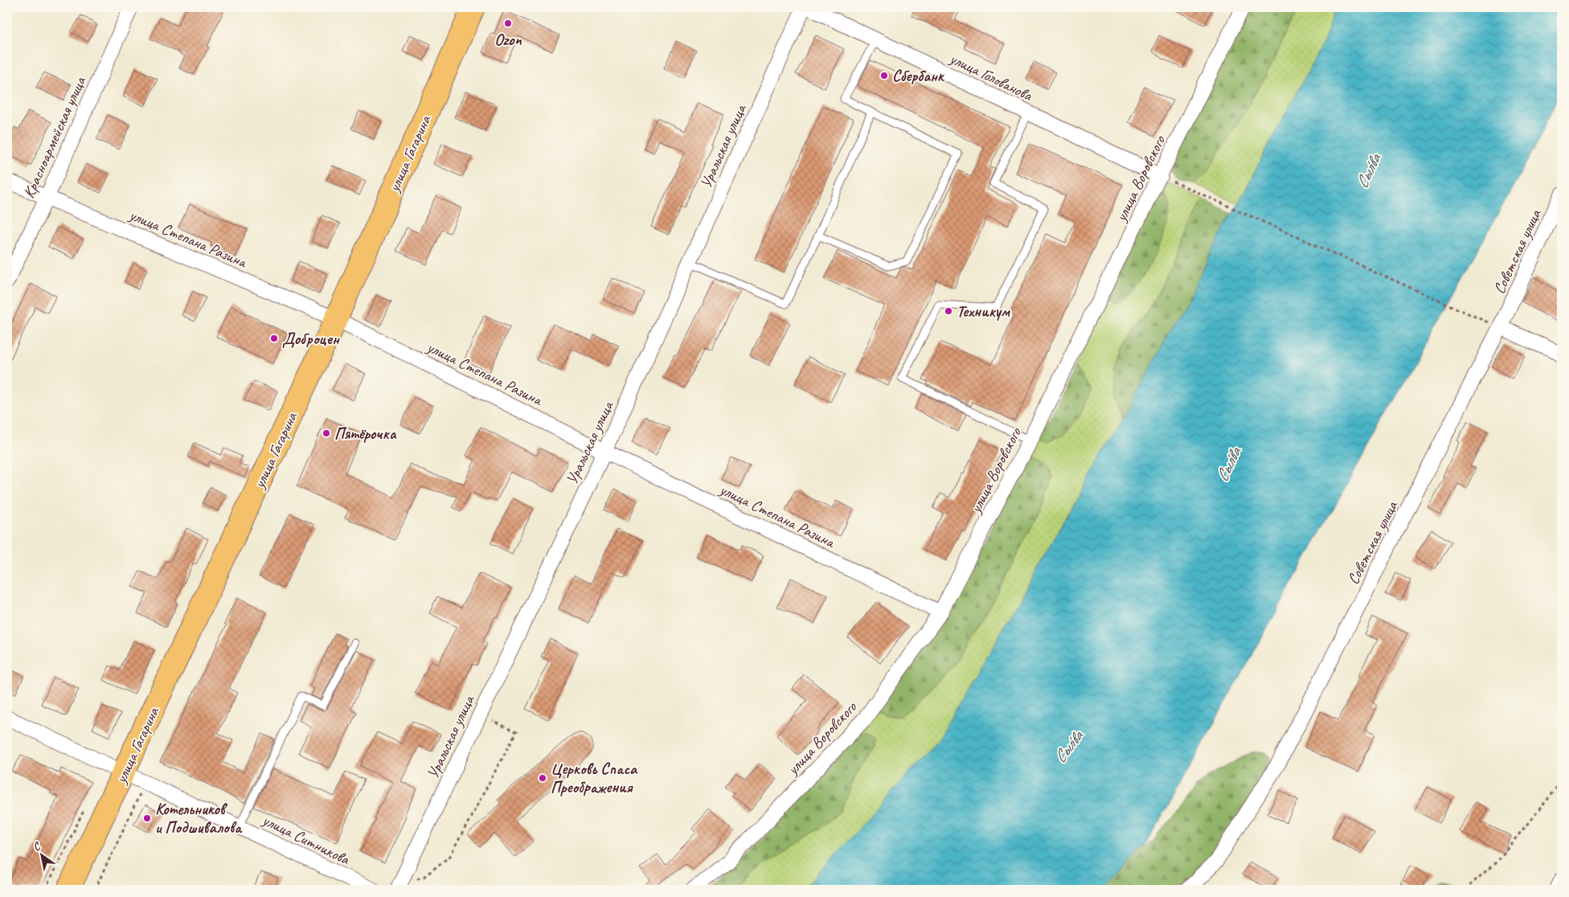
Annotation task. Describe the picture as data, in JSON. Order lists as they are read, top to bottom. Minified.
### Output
{"streets":{"main road":["улица Гагарина"],"street":["улица Голованова","Красноармейская улица","Уральская улица","улица Воровского","улица Степана Разина","Советская улица","улица Ситникова"]},"crossings":[["улица Голованова","улица Воровского"],["Красноармейская улица","улица Степана Разина"],["Уральская улица","улица Степана Разина"],["улица Гагарина","улица Степана Разина"],["улица Гагарина","улица Ситникова"],["улица Воровского","улица Степана Разина"]],"water":["Сы́лва"],"places":["Ozon","Сбербанк","Техникум","Доброцен","Пятёрочка","Церковь Спаса Преображения","Котельников и Подшивалова"],"north":"top left"}
